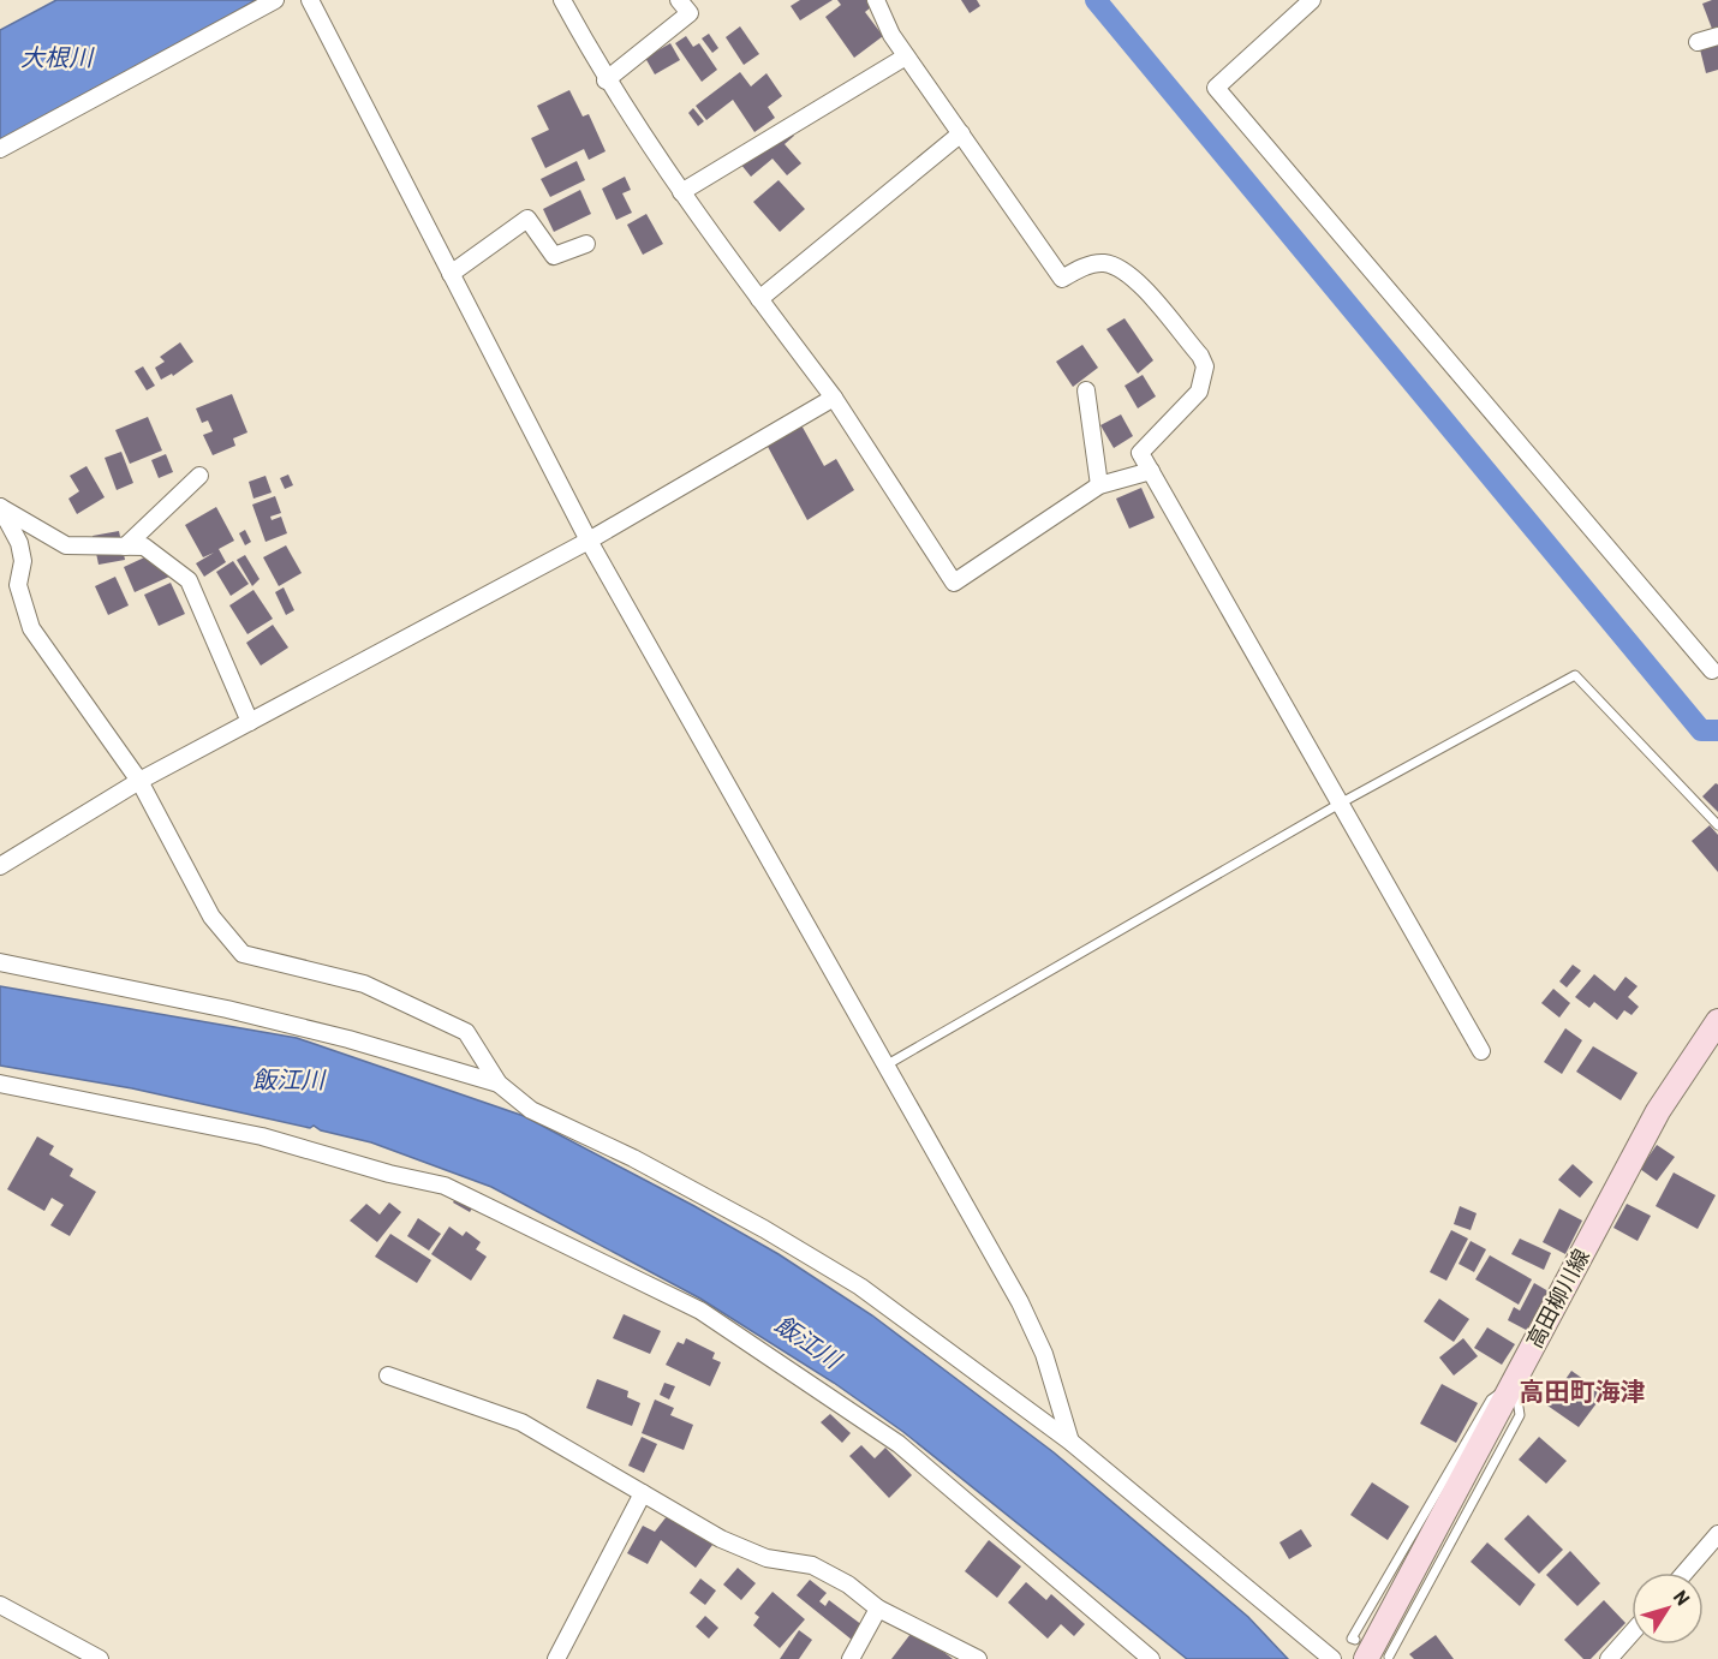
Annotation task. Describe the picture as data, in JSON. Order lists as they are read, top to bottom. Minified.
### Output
{"streets":{"main road":["高田柳川線"]},"districts":["高田町海津"],"water":["大根川","飯江川"],"north":"top right"}
